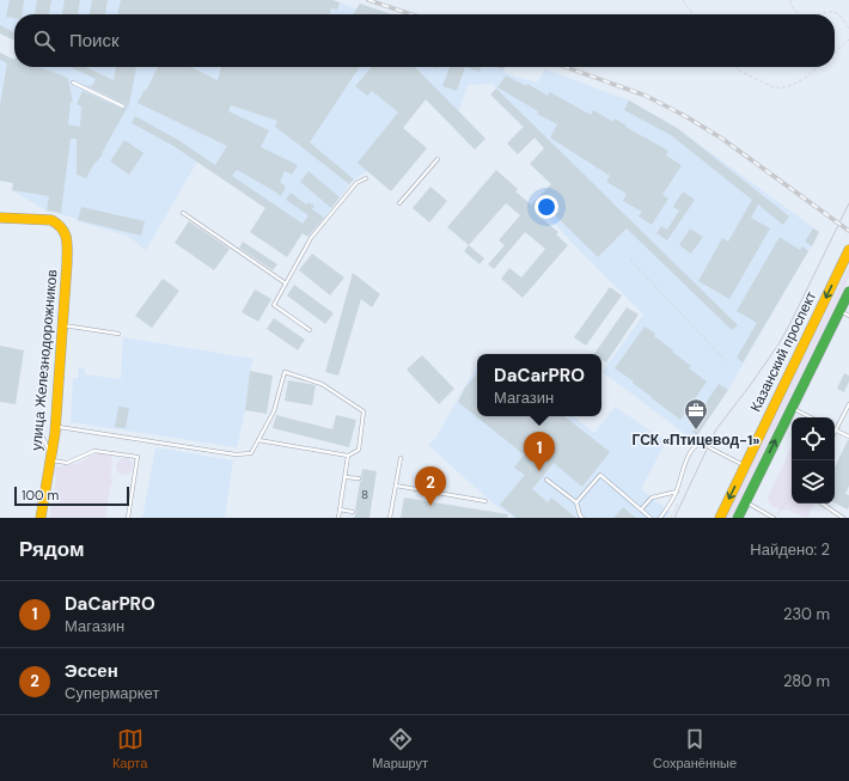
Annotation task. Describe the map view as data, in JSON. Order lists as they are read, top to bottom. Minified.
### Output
{"streets":{"main road":["Казанский проспект","улица Железнодорожников"]},"places":{"office":["ГСК «Птицевод-1»"]},"house_numbers":["8"],"scale_bar":"100 m","page":{"search":"Поиск","popup":["DaCarPRO","Магазин"],"pins":["1","2"],"scale":"100 m","heading":["Рядом","Найдено: 2"],"list":[{"mark":"1","name":"DaCarPRO","note":"Магазин","value":"230 m"},{"mark":"2","name":"Эссен","note":"Супермаркет","value":"280 m"}],"nav":["Карта","Маршрут","Сохранённые"]}}
